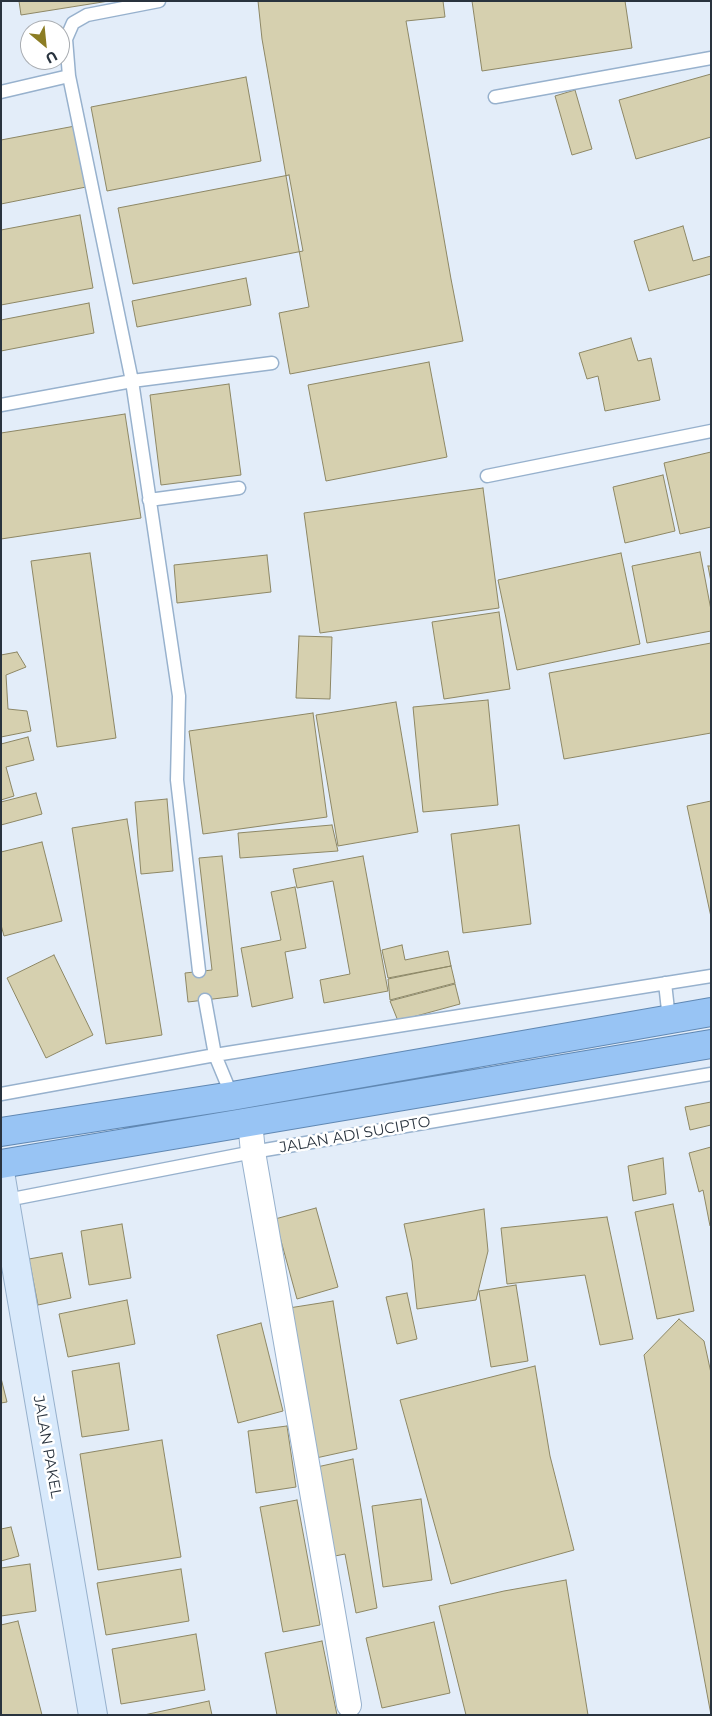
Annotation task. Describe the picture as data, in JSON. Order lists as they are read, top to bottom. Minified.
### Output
{"streets":{"highway":["JALAN ADI SUCIPTO"],"main road":["JALAN PAKEL"]},"crossings":[["JALAN ADI SUCIPTO","JALAN PAKEL"]],"north":"bottom right"}
